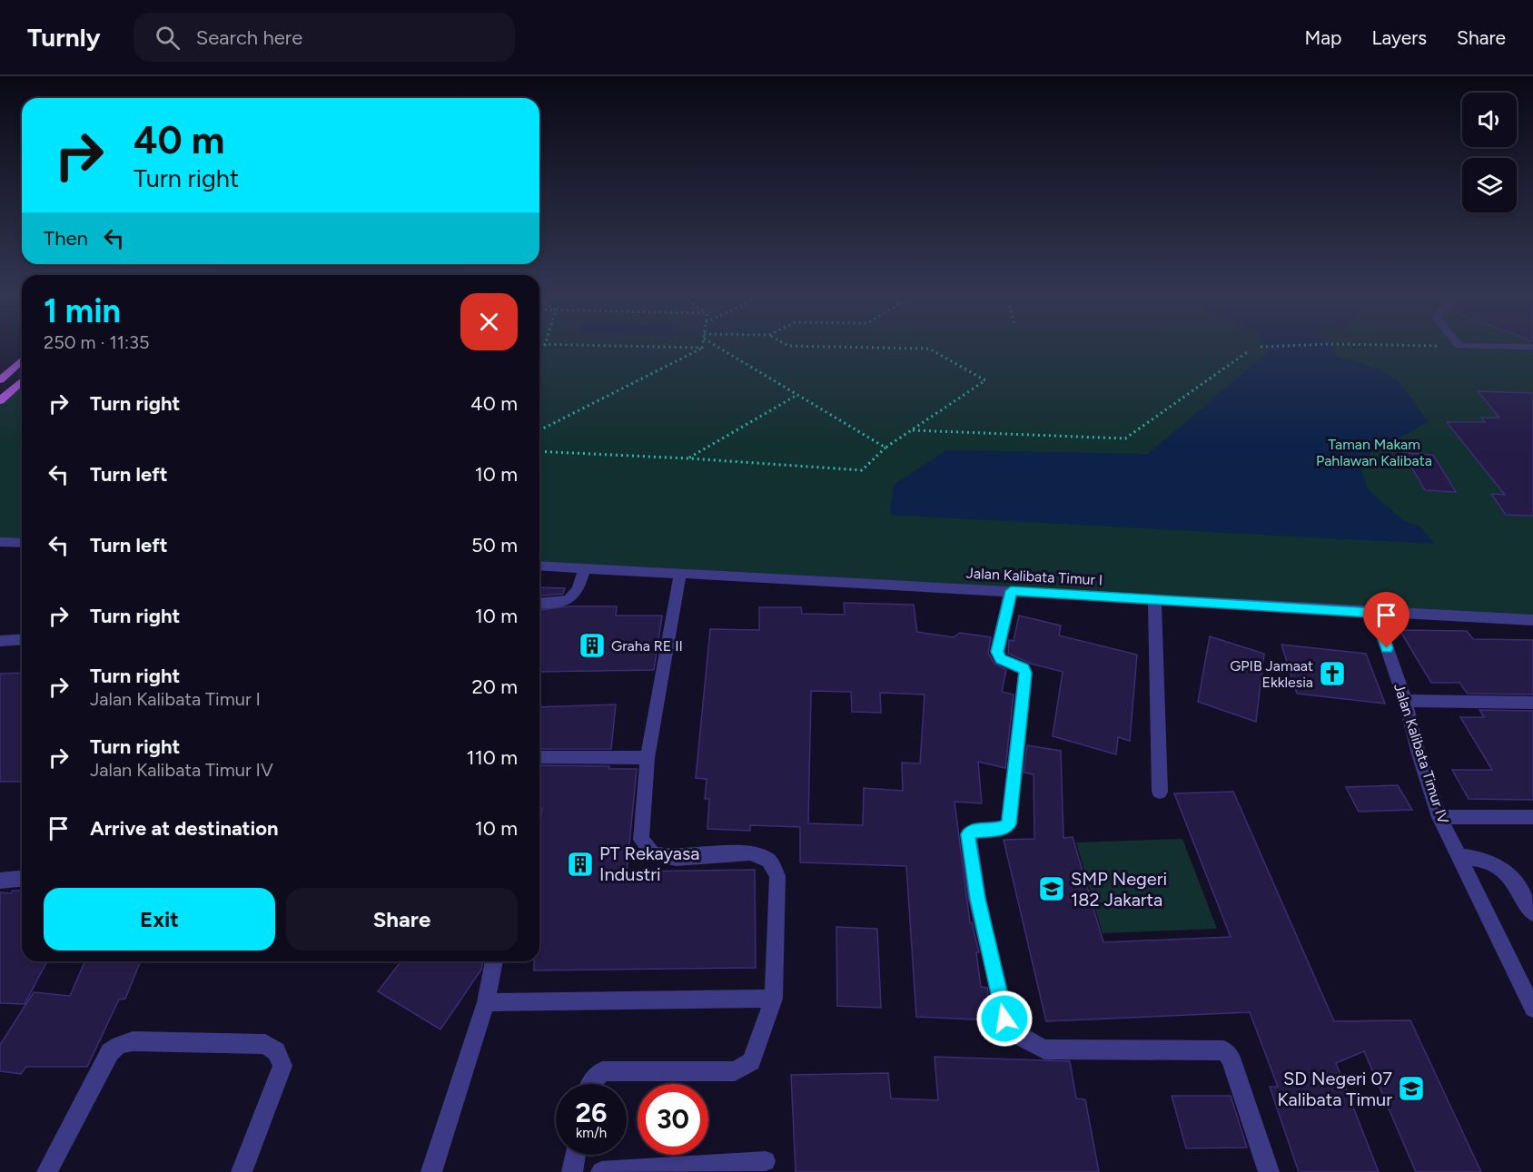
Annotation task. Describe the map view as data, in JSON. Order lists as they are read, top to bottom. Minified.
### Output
{"streets":{"street":["Jalan Kalibata Timur I","Jalan Kalibata Timur IV"]},"crossings":[["Jalan Kalibata Timur I","Jalan Kalibata Timur IV"]],"parks":["Taman Makam Pahlawan Kalibata"],"places":{"building":["Graha RE II","PT Rekayasa Industri"],"church":["GPIB Jamaat Ekklesia"],"school or university":["SMP Negeri 182 Jakarta","SD Negeri 07 Kalibata Timur"]},"page":{"header":"Turnly","search":"Search here","nav":["Map","Layers","Share"],"turn":["40 m","Turn right"],"then":"Then","heading":["1 min","250 m · 11:35"],"list":[{"name":"Turn right","value":"40 m"},{"name":"Turn left","value":"10 m"},{"name":"Turn left","value":"50 m"},{"name":"Turn right","value":"10 m"},{"name":"Turn right","note":"Jalan Kalibata Timur I","value":"20 m"},{"name":"Turn right","note":"Jalan Kalibata Timur IV","value":"110 m"},{"name":"Arrive at destination","value":"10 m"}],"buttons":["Exit","Share"],"speed":"26 km/h","limit":"30"}}
